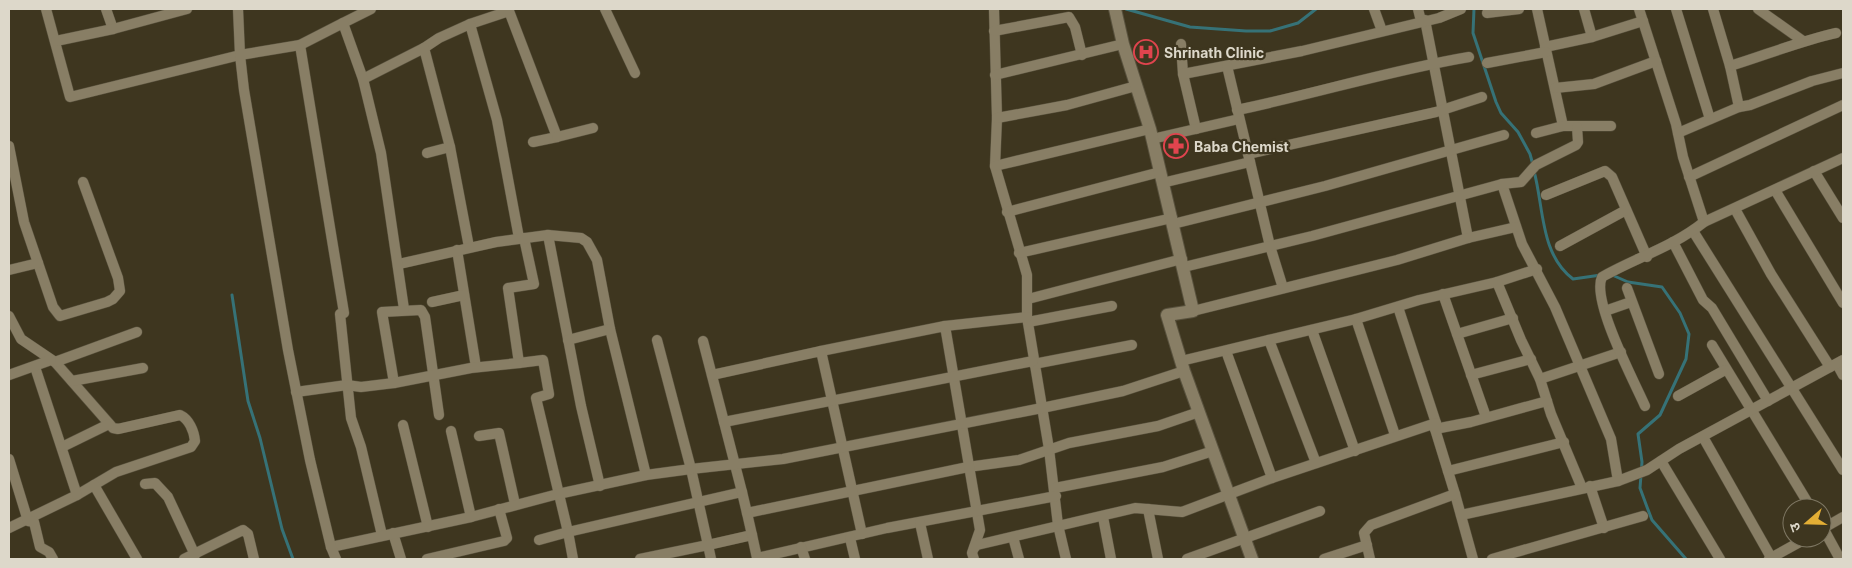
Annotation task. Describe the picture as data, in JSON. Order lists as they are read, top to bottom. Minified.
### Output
{"places":{"hospital":["Shrinath Clinic"],"pharmacy":["Baba Chemist"]},"north":"left"}
